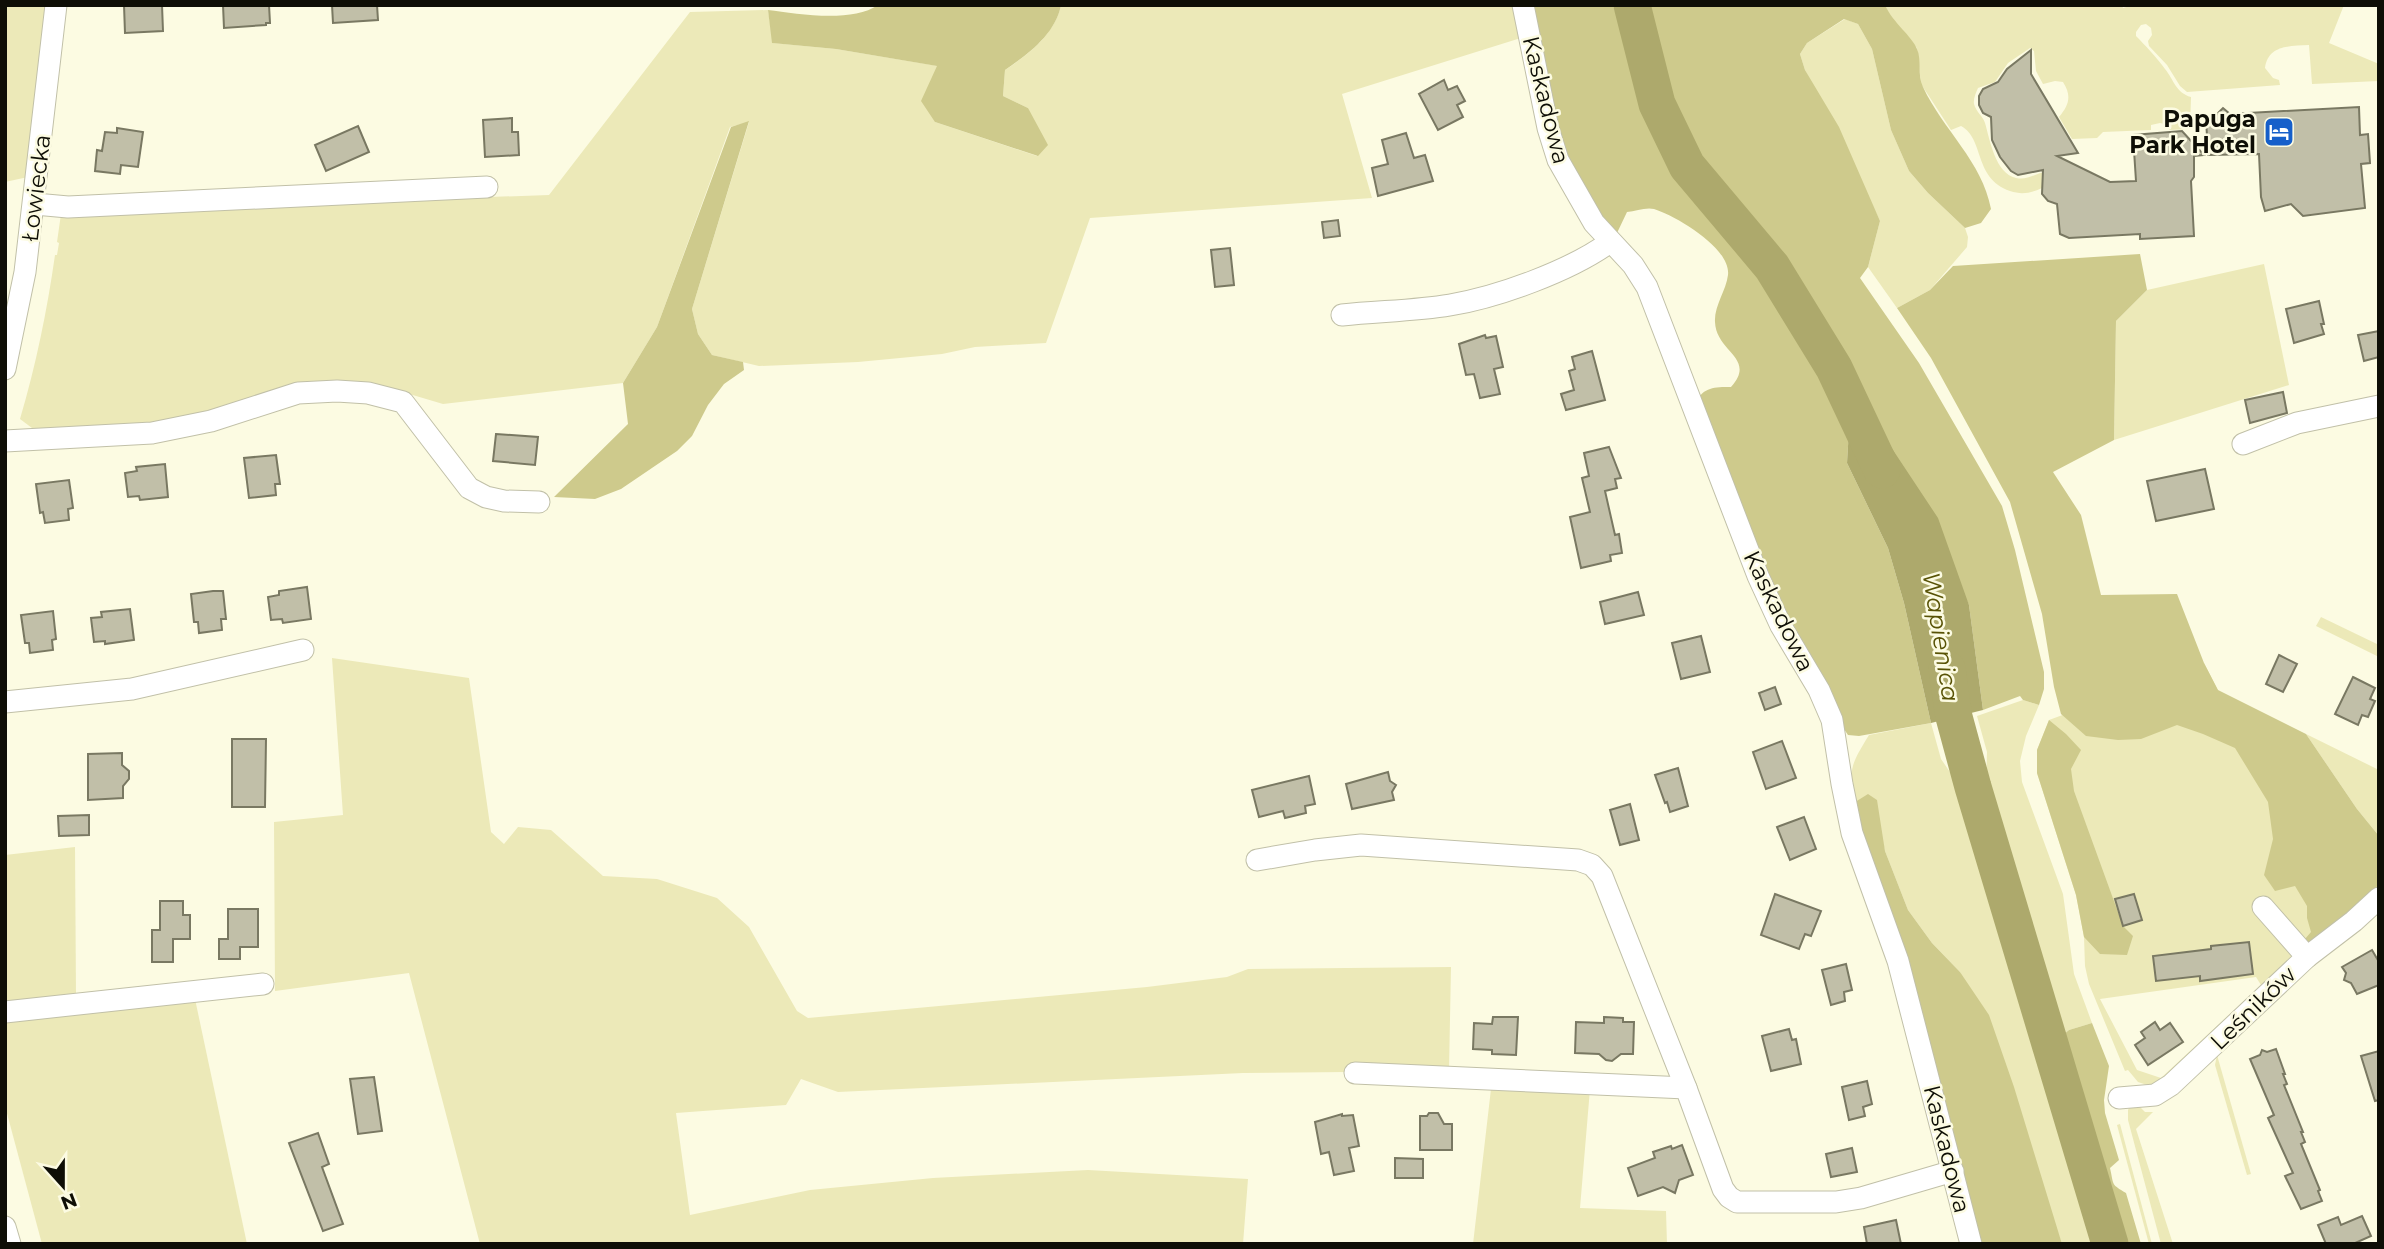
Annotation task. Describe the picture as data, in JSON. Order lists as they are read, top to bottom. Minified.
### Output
{"streets":{"street":["Kaskadowa","Łowiecka","Leśników"]},"water":["Wapienica"],"places":{"hotel":["Papuga Park Hotel"]},"north":"bottom"}
